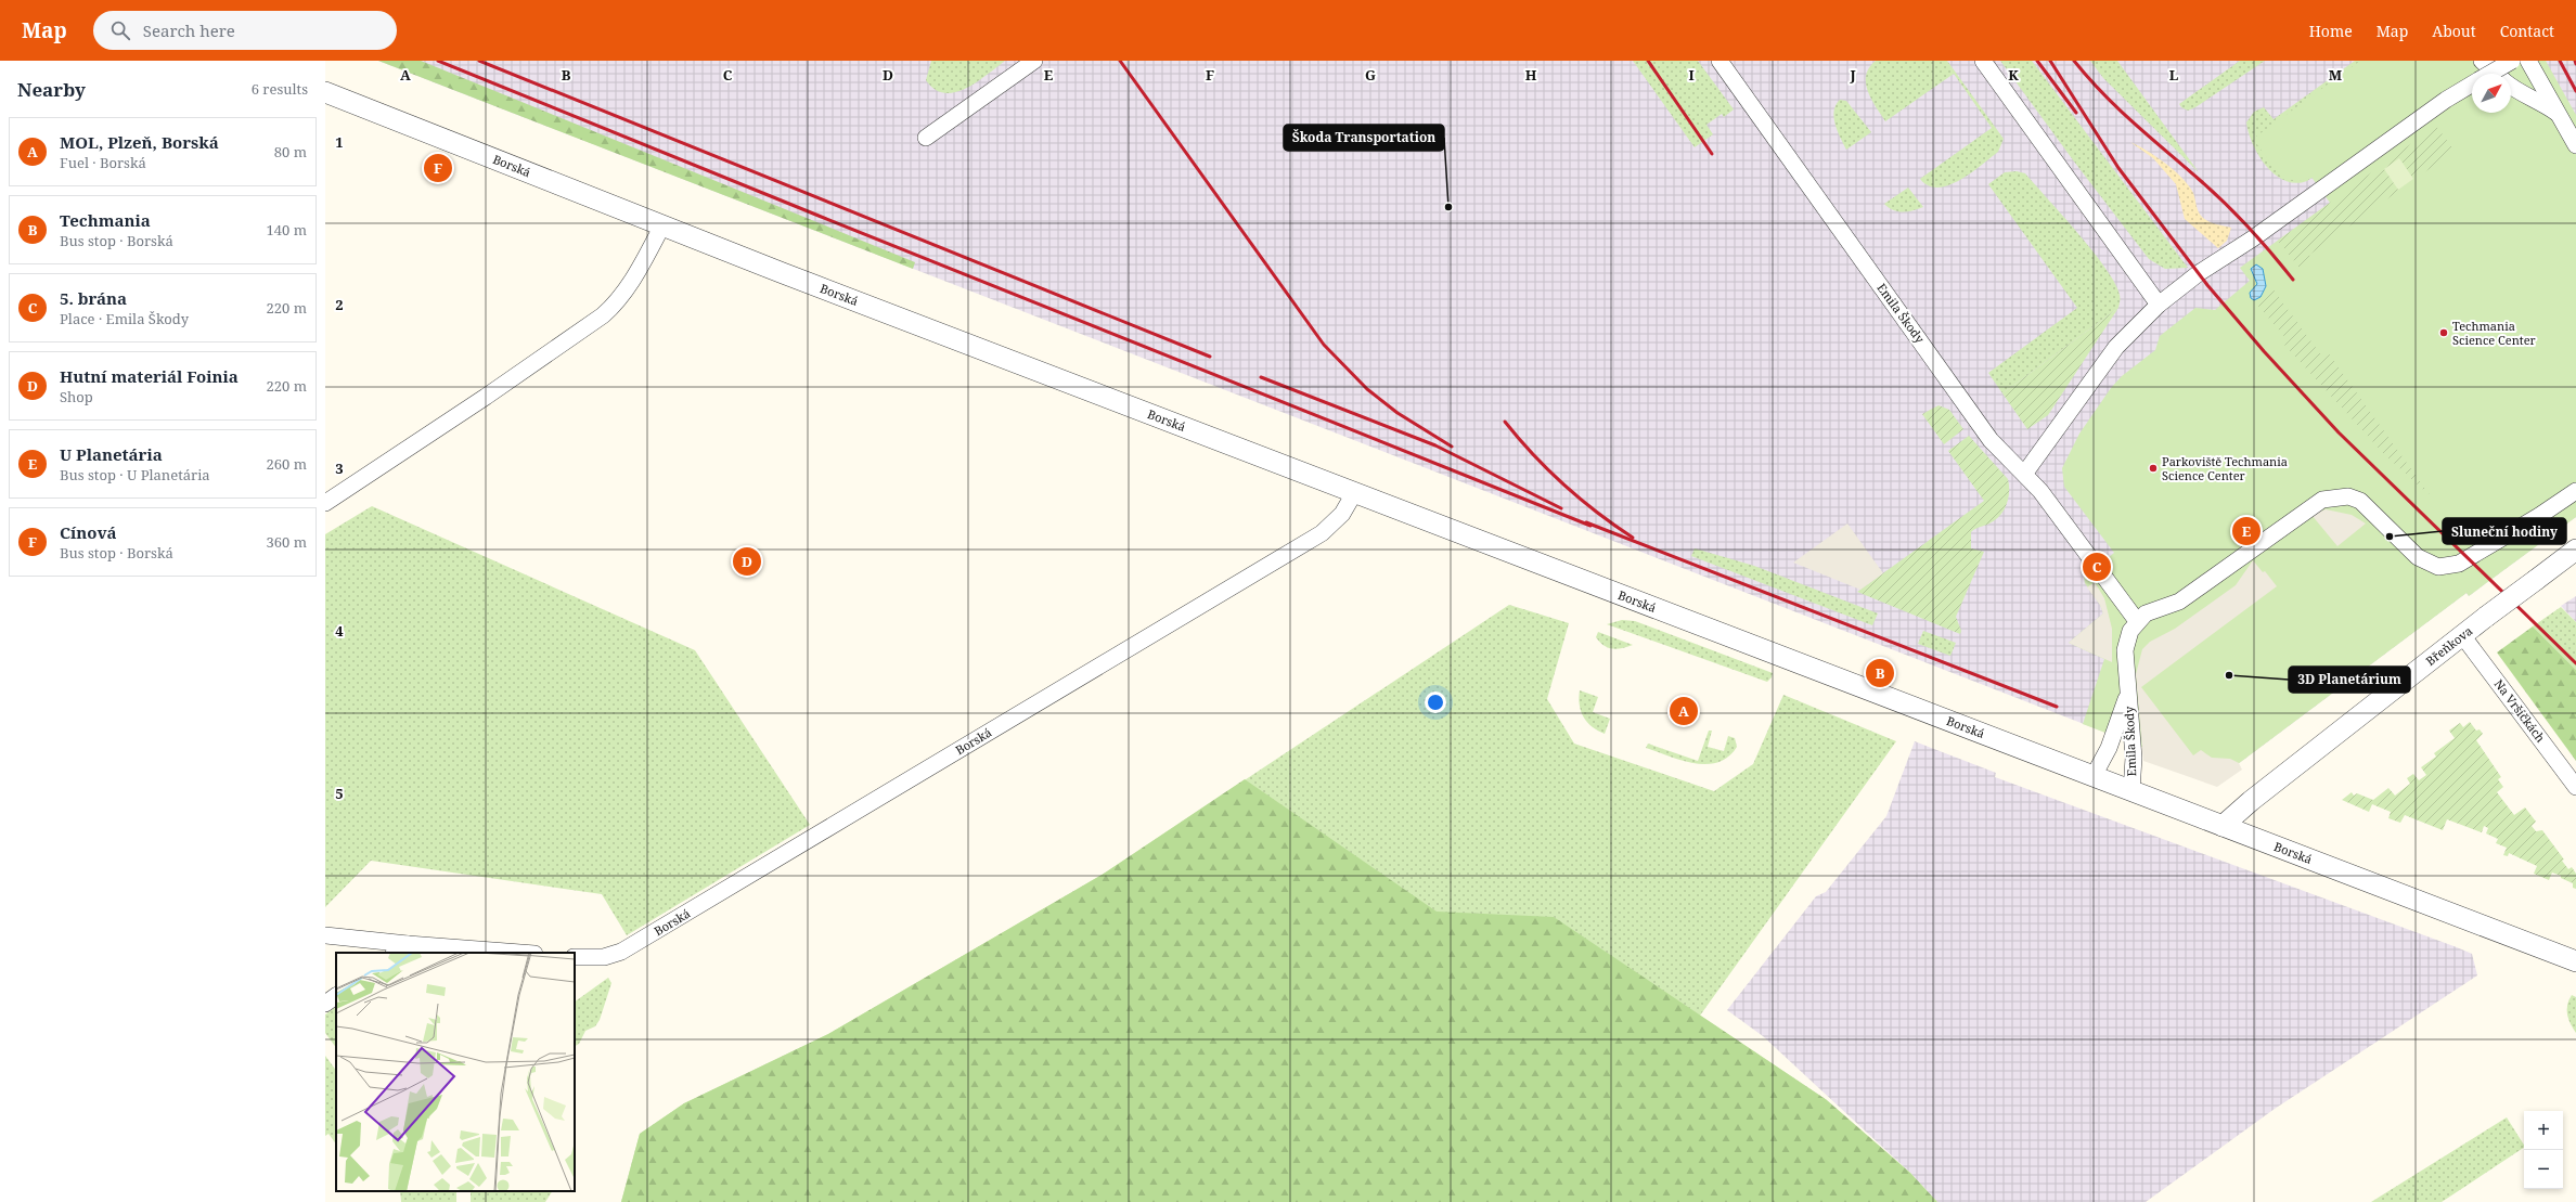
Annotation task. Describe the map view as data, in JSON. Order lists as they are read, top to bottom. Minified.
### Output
{"streets":{"street":["Borská","Emila Škody","Břeňkova","Na Vršíčkách"]},"crossings":[["Borská","Emila Škody"],["Borská","Břeňkova"],["Břeňkova","Na Vršíčkách"]],"places":["Škoda Transportation","Techmania Science Center","Parkoviště Techmania Science Center","Sluneční hodiny","3D Planetárium"],"north":"top right","page":{"header":"Map","search":"Search here","nav":["Home","Map","About","Contact"],"heading":["Nearby","6 results"],"list":[{"mark":"A","name":"MOL, Plzeň, Borská","note":"Fuel · Borská","value":"80 m"},{"mark":"B","name":"Techmania","note":"Bus stop · Borská","value":"140 m"},{"mark":"C","name":"5. brána","note":"Place · Emila Škody","value":"220 m"},{"mark":"D","name":"Hutní materiál Foinia","note":"Shop","value":"220 m"},{"mark":"E","name":"U Planetária","note":"Bus stop · U Planetária","value":"260 m"},{"mark":"F","name":"Cínová","note":"Bus stop · Borská","value":"360 m"}],"pins":["F","E","D","C","B","A"],"map_buttons":["+","−"]},"grid":{"columns":["A","B","C","D","E","F","G","H","I","J","K","L","M"],"rows":["1","2","3","4","5"]}}
